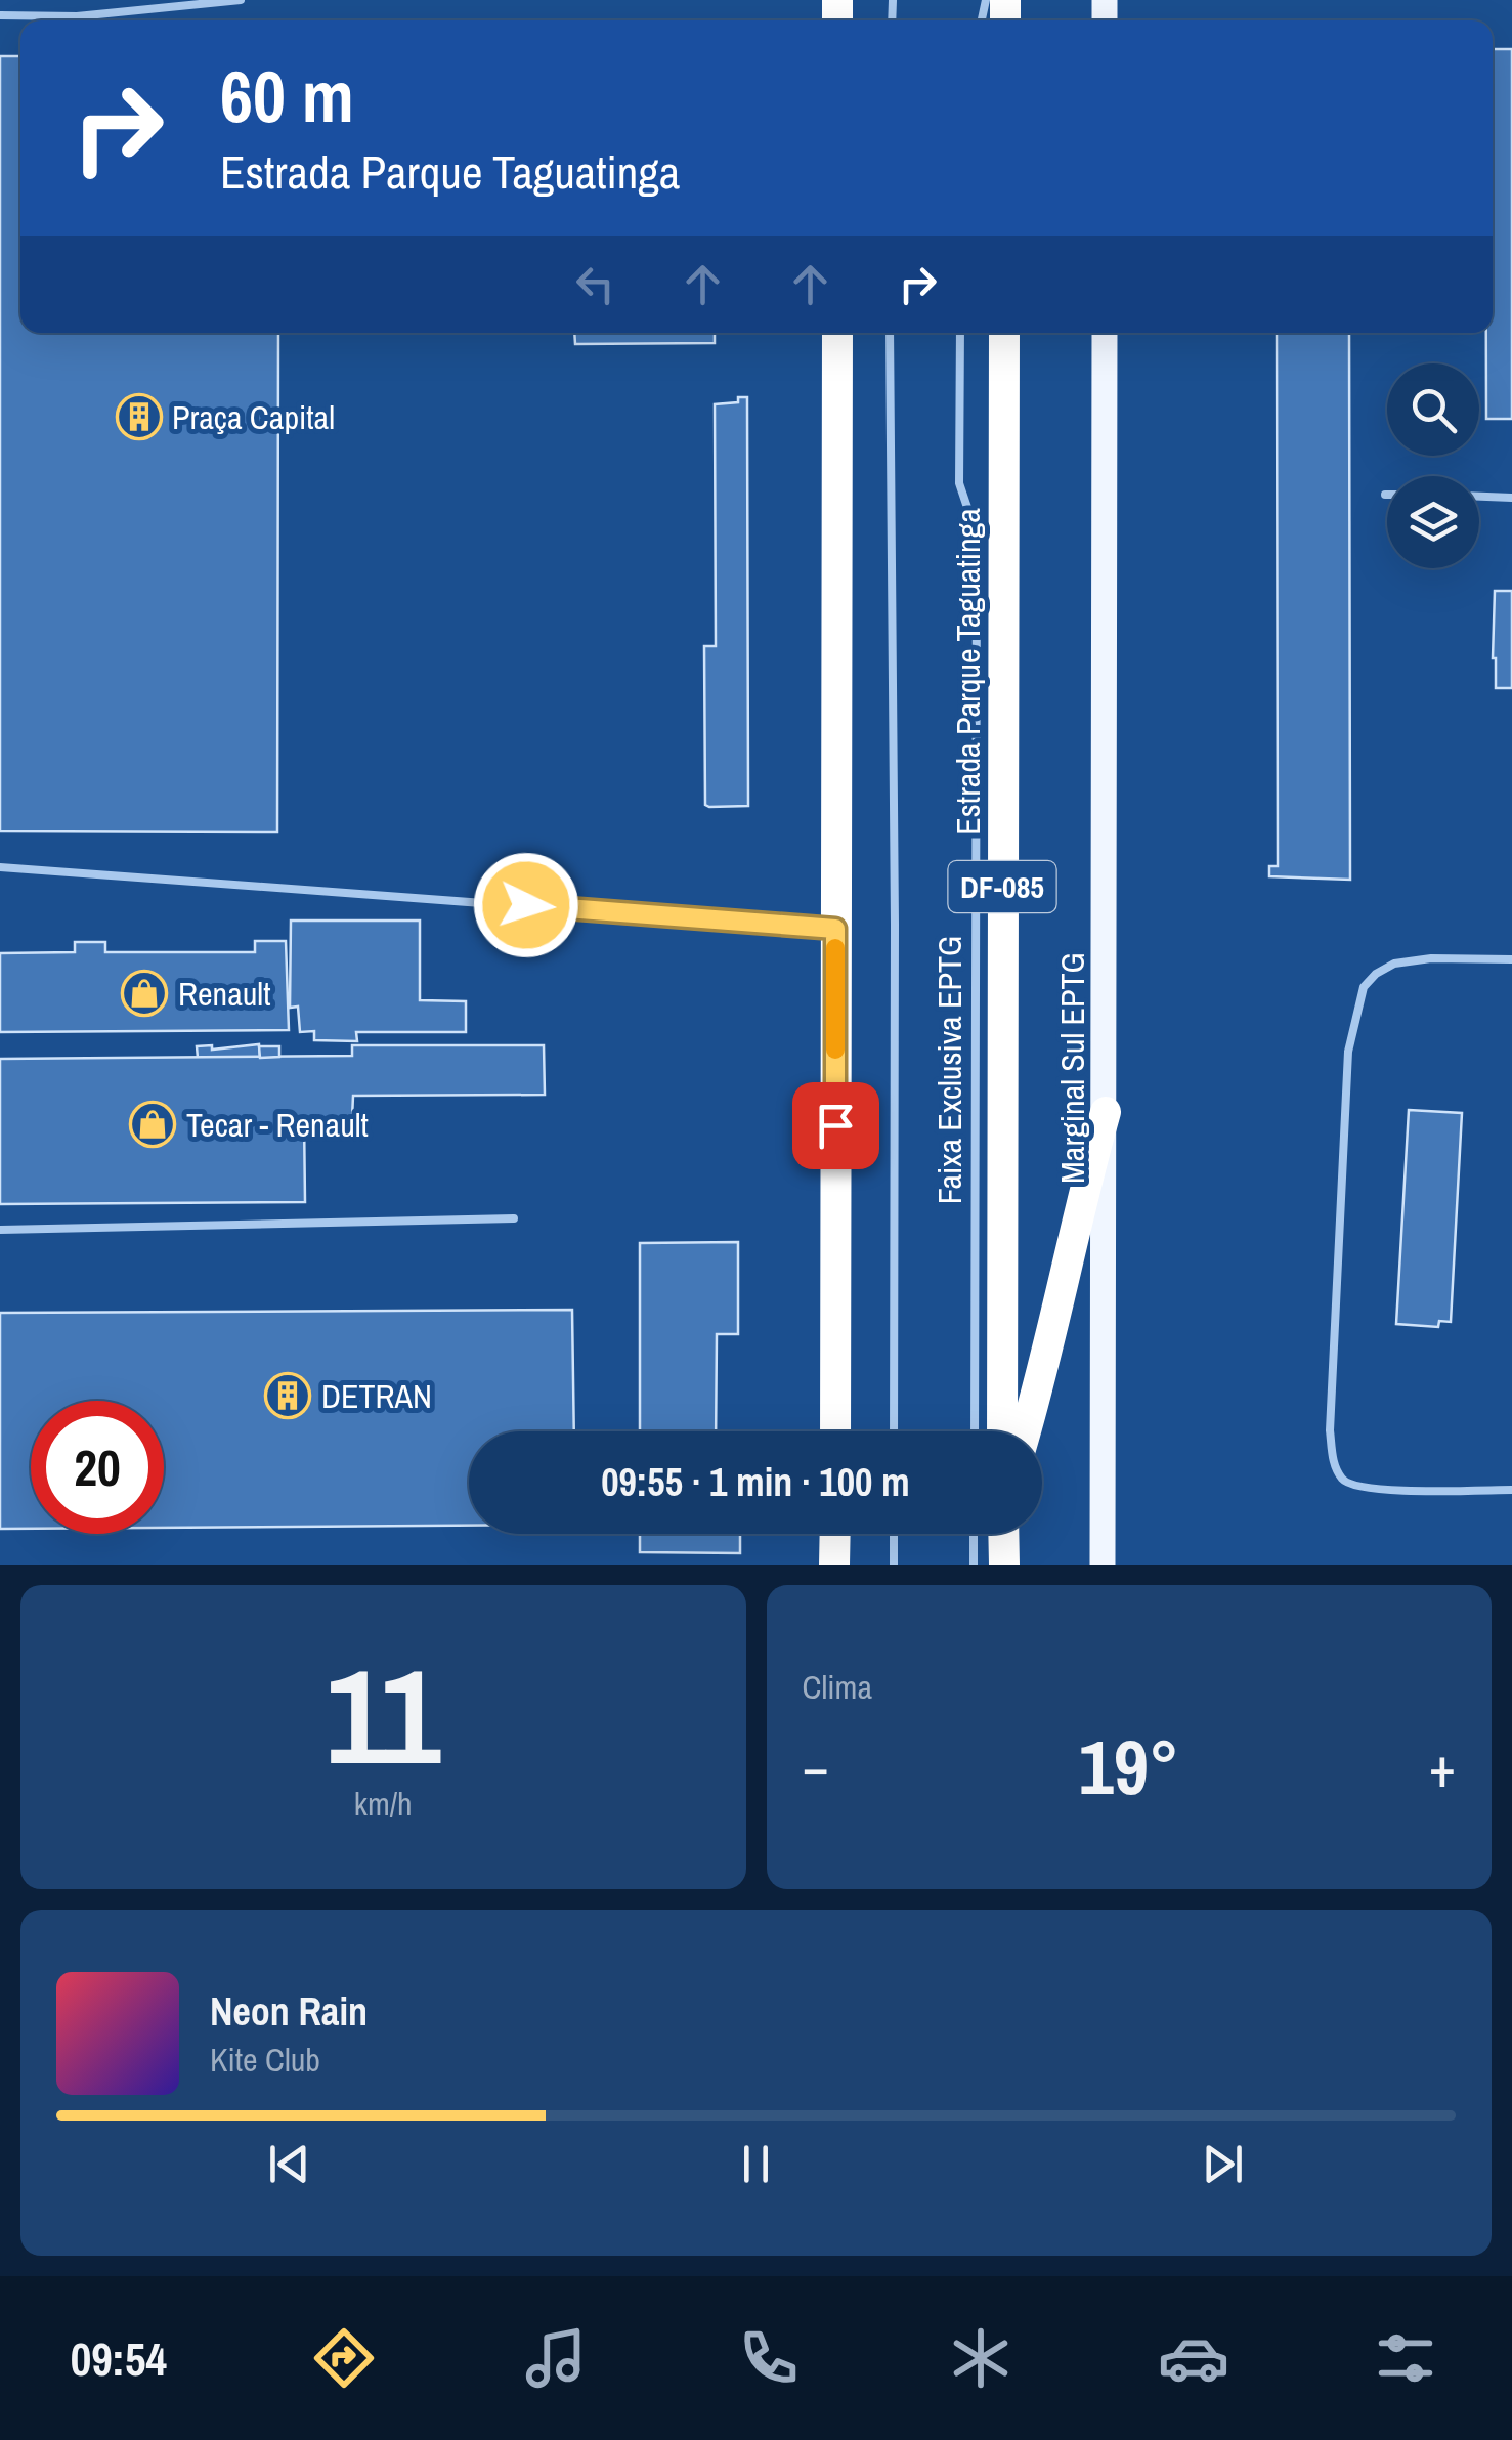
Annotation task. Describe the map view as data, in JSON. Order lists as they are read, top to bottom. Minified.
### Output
{"streets":{"highway":["Estrada Parque Taguatinga","DF-085"],"main road":["Marginal Sul EPTG"],"lane":["Faixa Exclusiva EPTG"]},"places":{"building":["Praça Capital","DETRAN"],"shop":["Renault","Tecar - Renault"]},"page":{"turn":["60 m","Estrada Parque Taguatinga"],"limit":"20","trip":"09:55 · 1 min · 100 m","tile":[["11","km/h"],"Clima"],"heat":["−","19°","+"],"song":["Neon Rain","Kite Club"],"tabs":"09:54"}}
